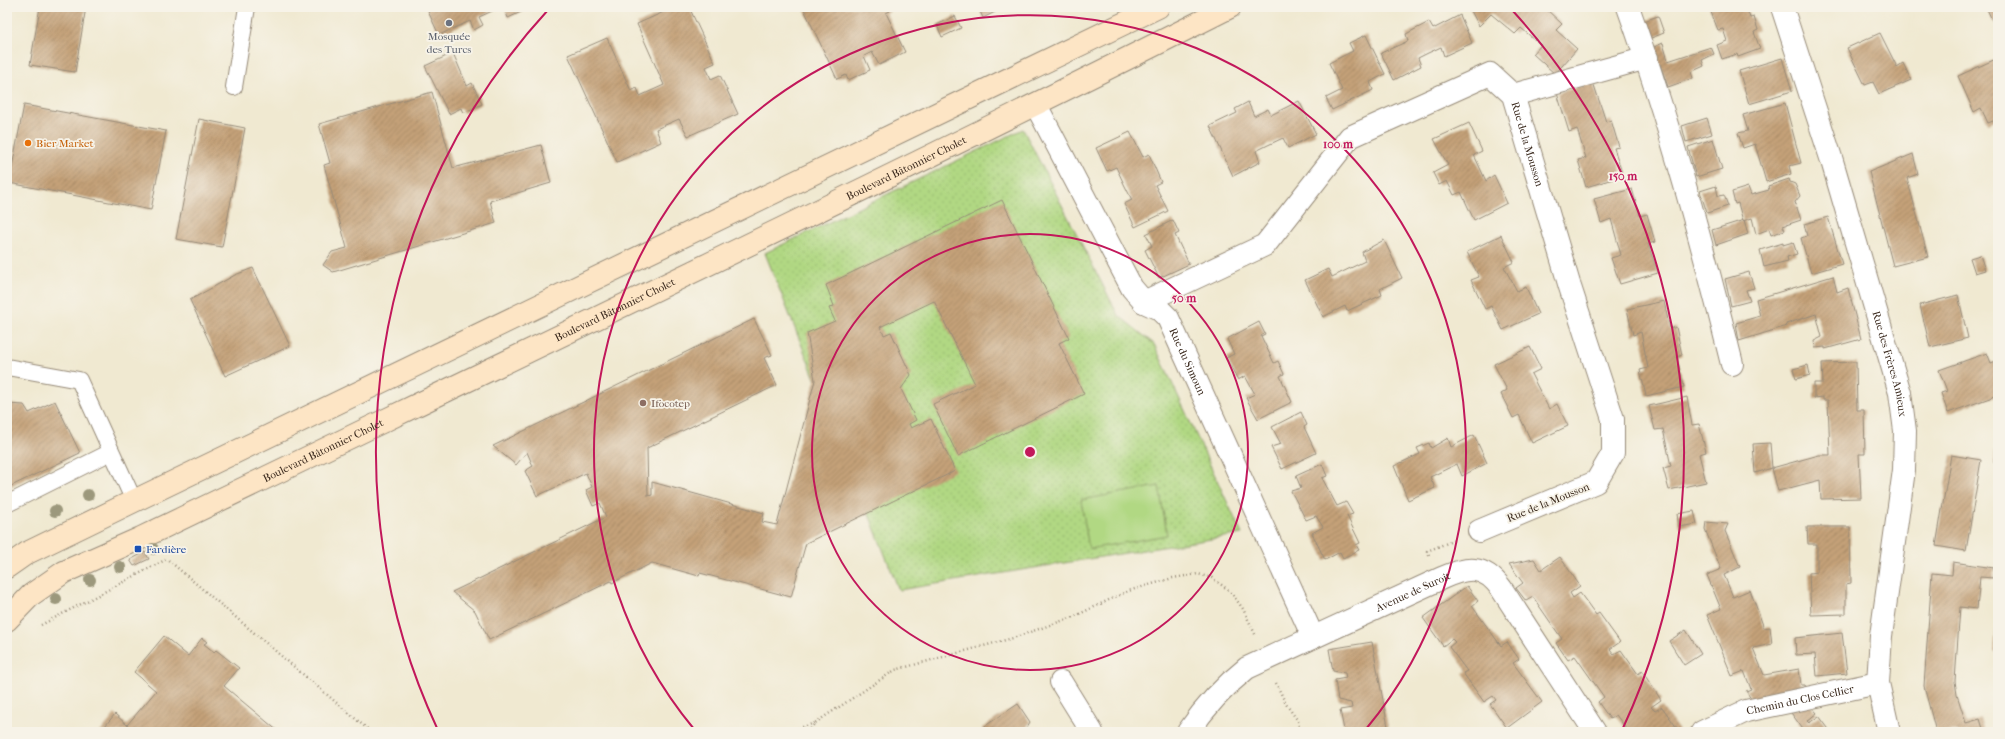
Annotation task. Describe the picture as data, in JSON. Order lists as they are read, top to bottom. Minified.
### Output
{"streets":{"street":["Rue de la Mousson","Boulevard Bâtonnier Cholet","Rue du Simoun","Rue des Frères Amieux","Avenue de Suroît","Chemin du Clos Cellier"]},"crossings":[["Rue de la Mousson","Rue du Simoun"],["Boulevard Bâtonnier Cholet","Rue du Simoun"],["Rue du Simoun","Avenue de Suroît"],["Rue des Frères Amieux","Chemin du Clos Cellier"]],"places":{"other":["Mosquée des Turcs","Bier Market","Ifocotep"],"transit":["Fardière"]},"rings":["100 m","150 m","50 m"]}
